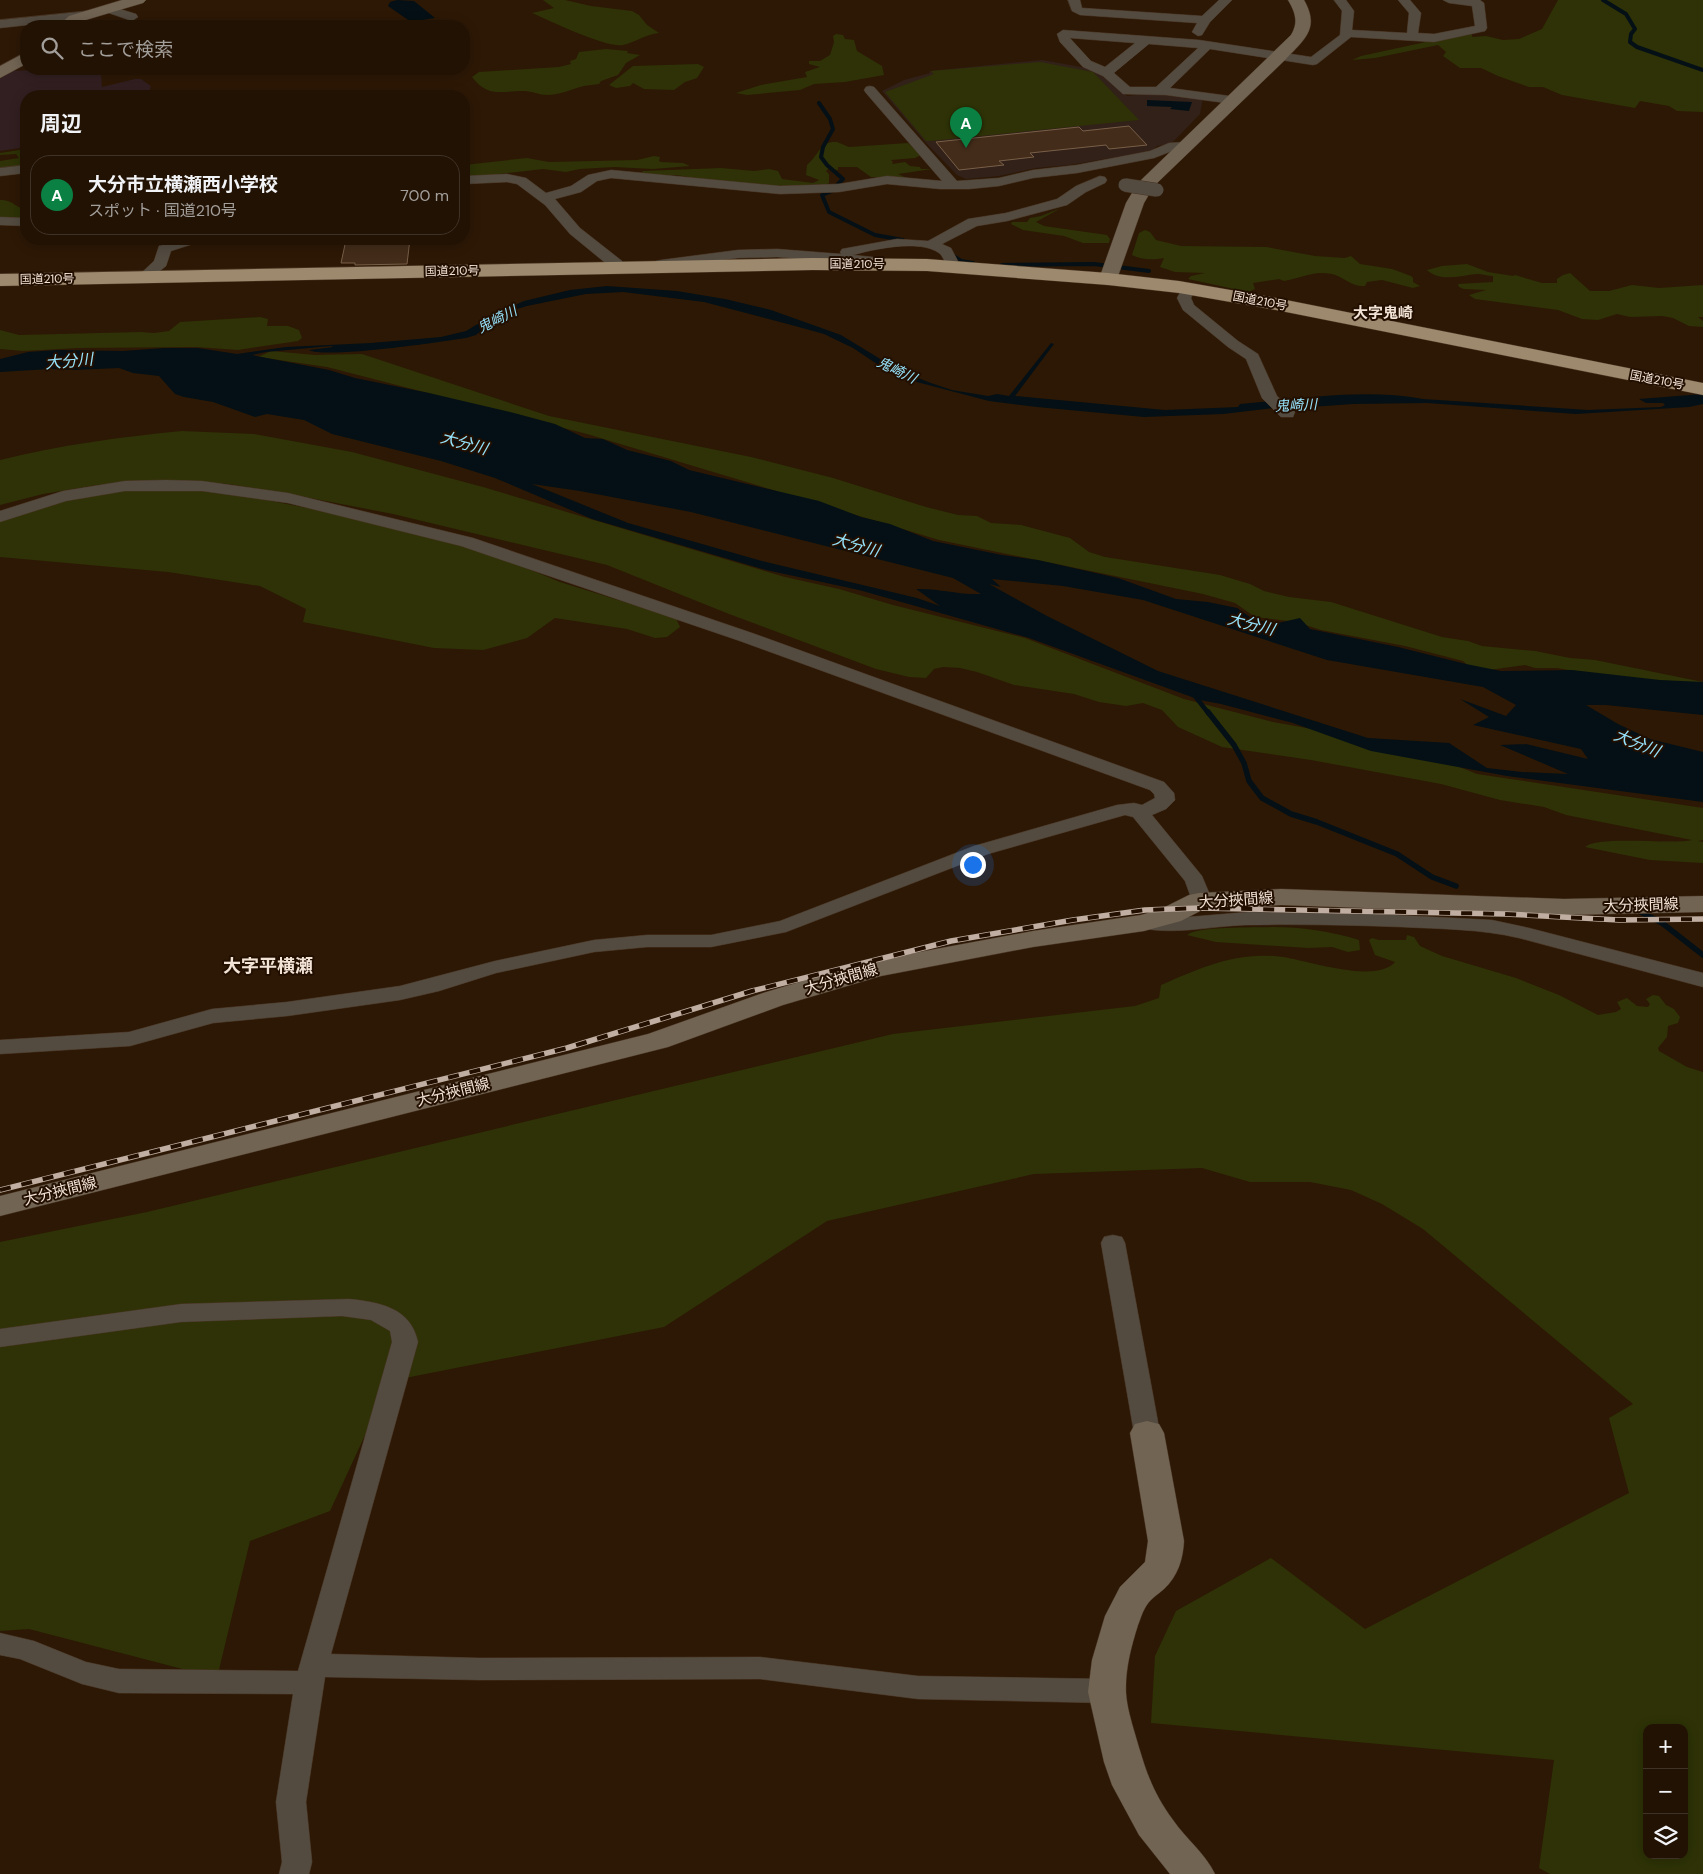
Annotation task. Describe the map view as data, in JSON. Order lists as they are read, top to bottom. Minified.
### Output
{"streets":{"highway":["国道210号"],"street":["大分挾間線"]},"districts":["大字鬼崎","大字平横瀬"],"water":["鬼崎川","大分川"],"page":{"search":"ここで検索","heading":"周辺","pins":"A","list":[{"mark":"A","name":"大分市立横瀬西小学校","note":"スポット · 国道210号","value":"700 m"}],"map_buttons":["+","−"]}}
